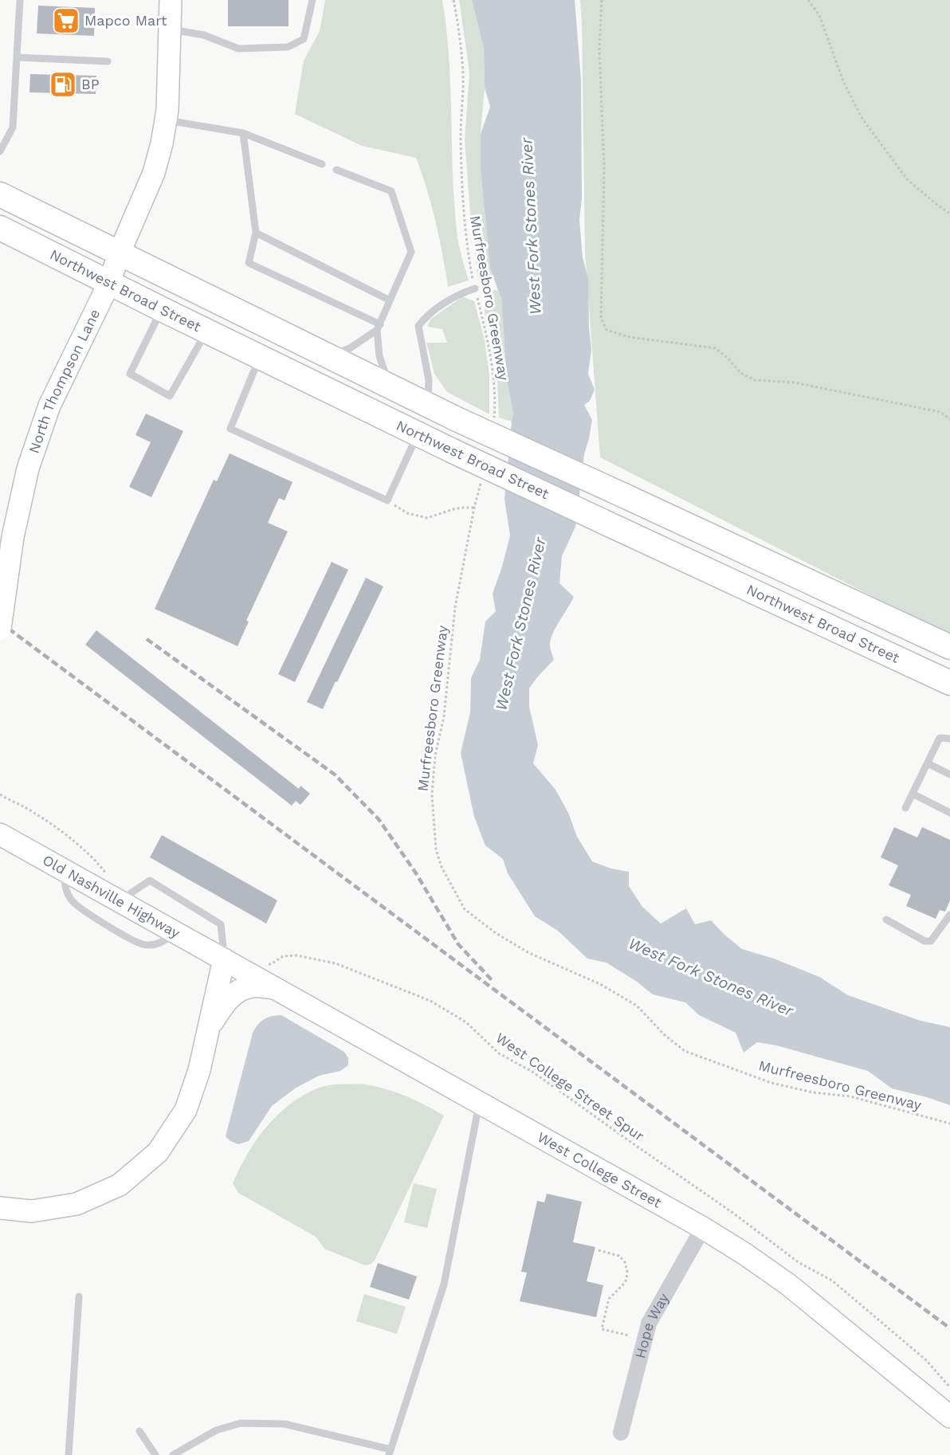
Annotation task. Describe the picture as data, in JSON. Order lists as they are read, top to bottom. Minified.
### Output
{"streets":{"main road":["Northwest Broad Street","North Thompson Lane","Old Nashville Highway","West College Street"],"street":["Hope Way"],"path":["Murfreesboro Greenway","West College Street Spur"]},"crossings":[["Northwest Broad Street","North Thompson Lane"],["Old Nashville Highway","West College Street"],["West College Street","Hope Way"]],"water":["West Fork Stones River"],"places":{"supermarket":["Mapco Mart"],"fuel station":["BP"]}}
